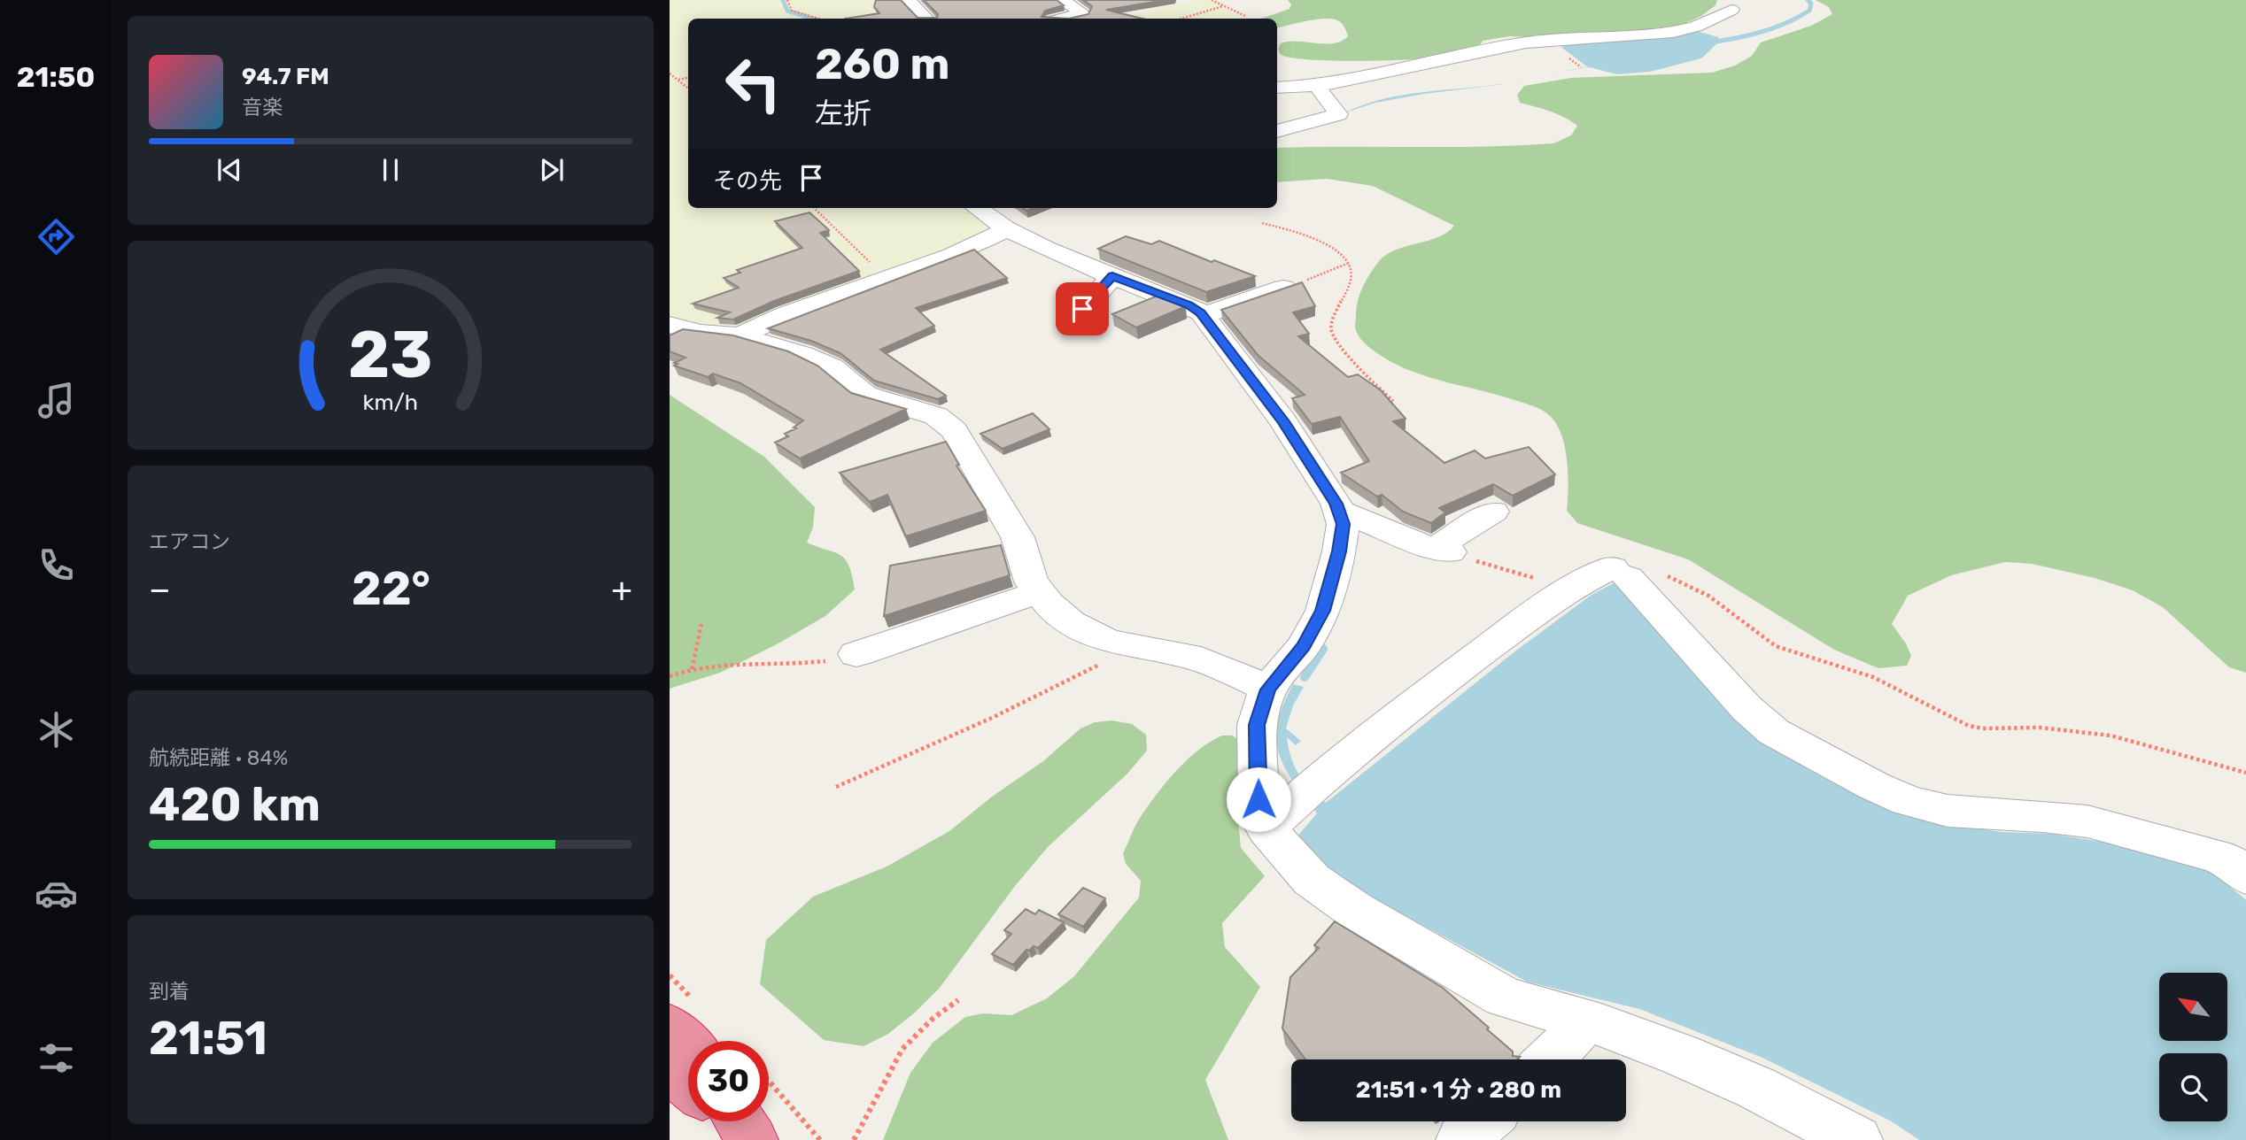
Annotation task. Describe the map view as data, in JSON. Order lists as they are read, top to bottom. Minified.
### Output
{"north":"top left","page":{"tabs":"21:50","turn":["260 m","左折"],"song":["94.7 FM","音楽"],"then":"その先","tile":["エアコン",["航続距離 · 84%","420 km"],["到着","21:51"]],"heat":["−","22°","+"],"limit":"30","trip":"21:51 · 1 分 · 280 m","gauge":["23","km/h"]}}
